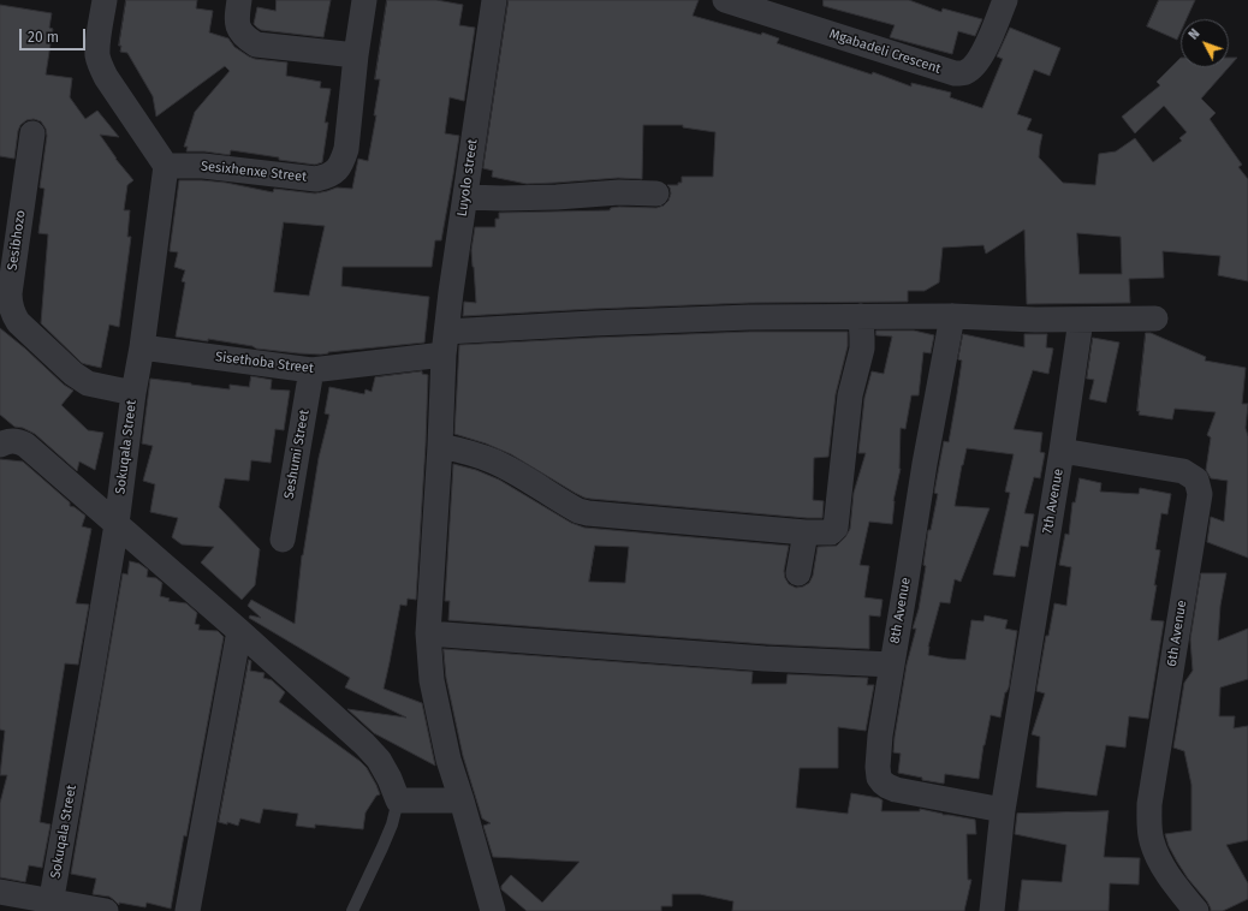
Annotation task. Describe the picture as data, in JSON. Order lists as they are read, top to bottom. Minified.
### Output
{"streets":{"street":["Mgabadeli Crescent","Sesixhenxe Street","Luyolo street","Sesibhozo","Sisethoba Street","Sokuqala Street","Seshumi Street","7th Avenue","8th Avenue","6th Avenue"]},"crossings":[["Sesixhenxe Street","Sokuqala Street"],["Luyolo street","Sisethoba Street"],["Sesibhozo","Sokuqala Street"],["Sisethoba Street","Sokuqala Street"],["Sisethoba Street","Seshumi Street"],["Sisethoba Street","8th Avenue"],["7th Avenue","8th Avenue"],["7th Avenue","6th Avenue"]],"scale_bar":"20 m","north":"top left"}
